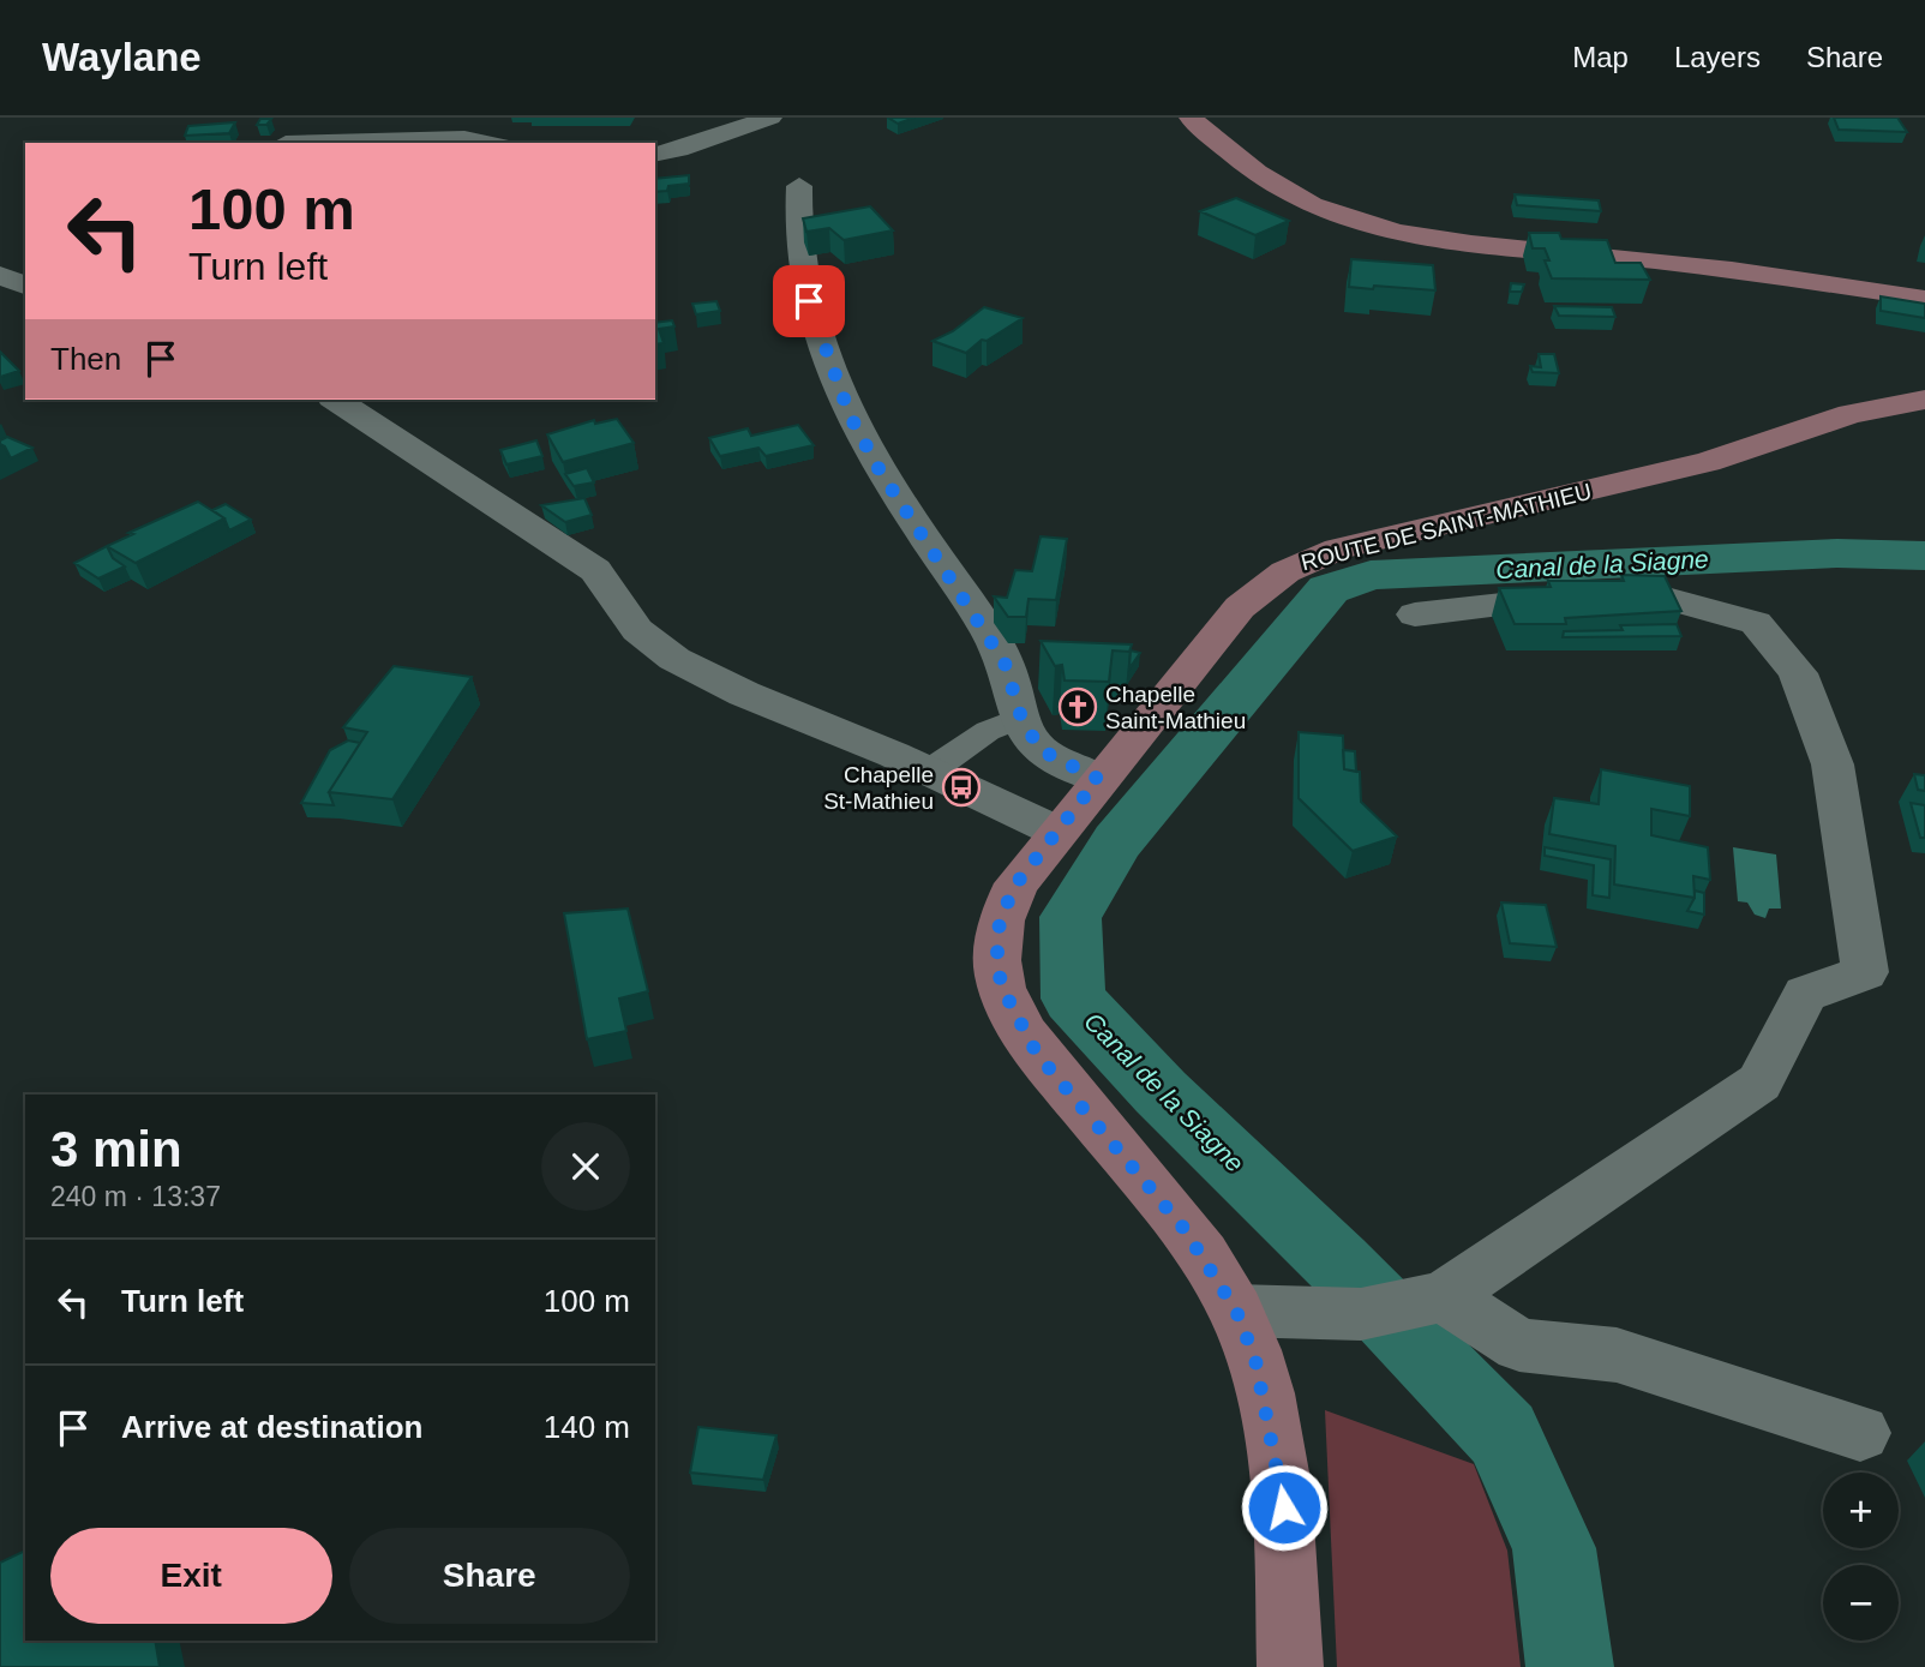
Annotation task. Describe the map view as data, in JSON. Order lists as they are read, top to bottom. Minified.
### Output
{"streets":{"street":["ROUTE DE SAINT-MATHIEU"]},"water":["Canal de la Siagne"],"places":{"church":["Chapelle Saint-Mathieu"],"bus stop":["Chapelle St-Mathieu"]},"page":{"header":"Waylane","nav":["Map","Layers","Share"],"turn":["100 m","Turn left"],"then":"Then","heading":["3 min","240 m · 13:37"],"list":[{"name":"Turn left","value":"100 m"},{"name":"Arrive at destination","value":"140 m"}],"map_buttons":["+","−"],"buttons":["Exit","Share"]}}
